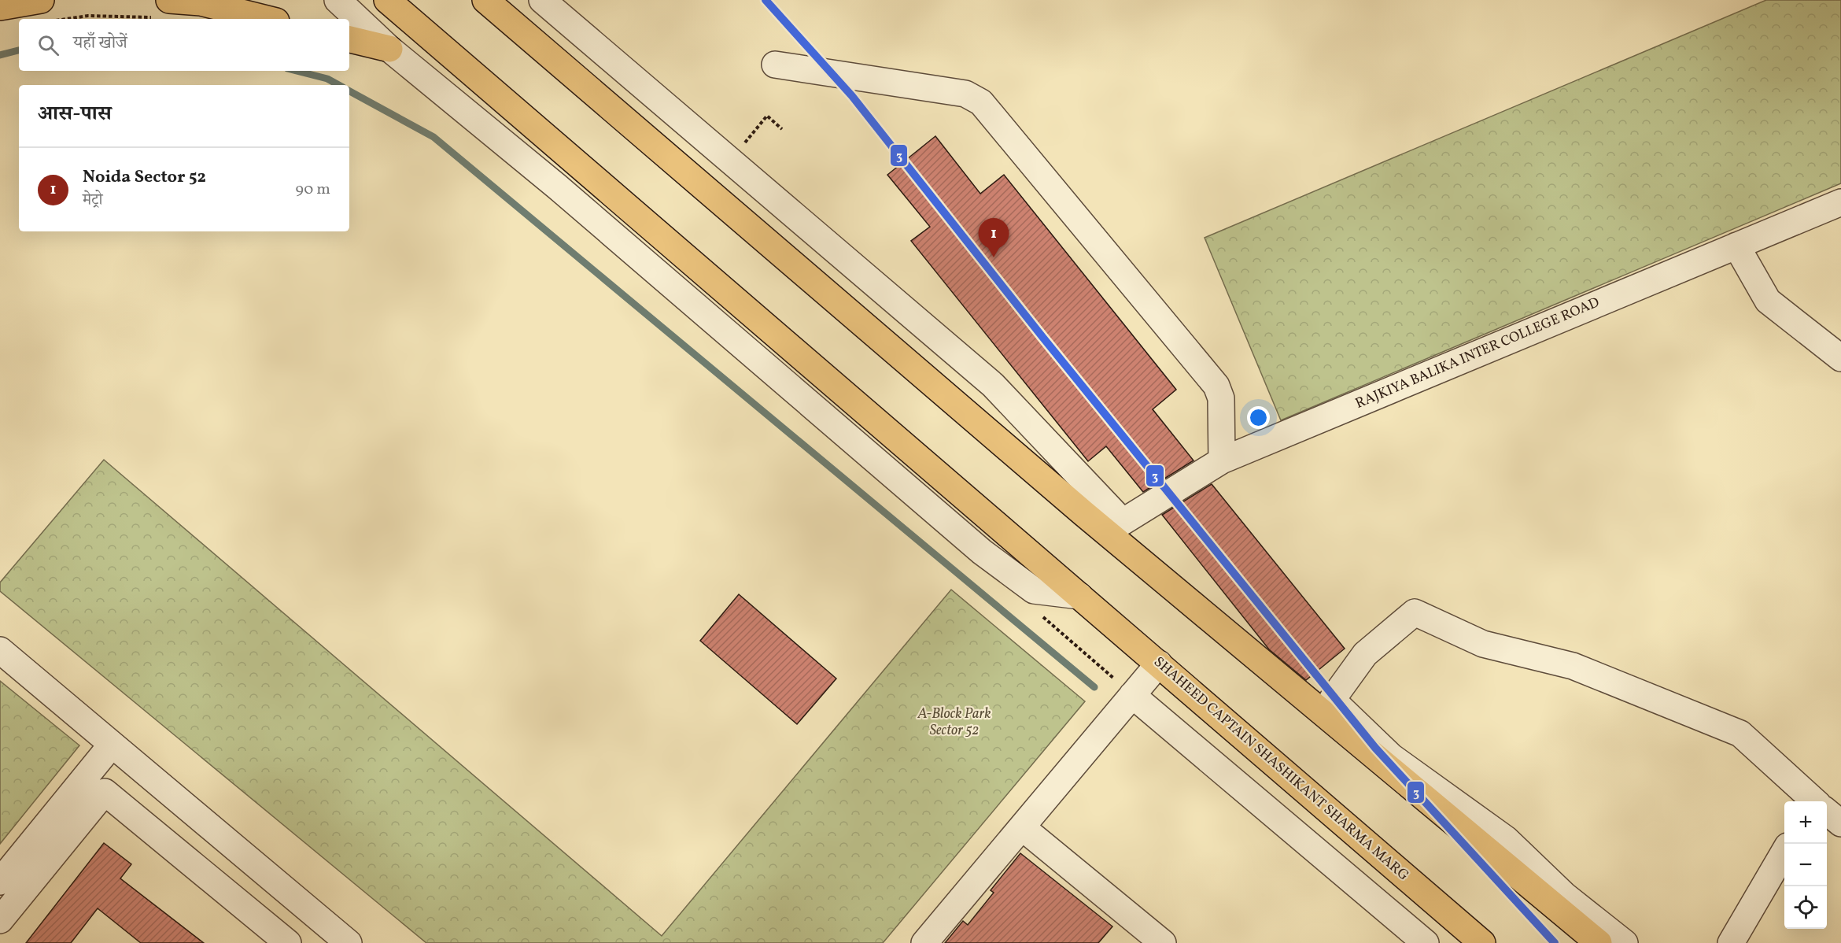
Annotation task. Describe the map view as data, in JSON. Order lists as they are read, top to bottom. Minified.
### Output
{"streets":{"main road":["SHAHEED CAPTAIN SHASHIKANT SHARMA MARG"],"street":["RAJKIYA BALIKA INTER COLLEGE ROAD"]},"parks":["A-Block Park Sector 52"],"lines":["transit line 3"],"page":{"search":"यहाँ खोजें","heading":"आस-पास","list":[{"mark":"1","name":"Noida Sector 52","note":"मेट्रो","value":"90 m"}],"pins":"1","map_buttons":["+","−"]}}
